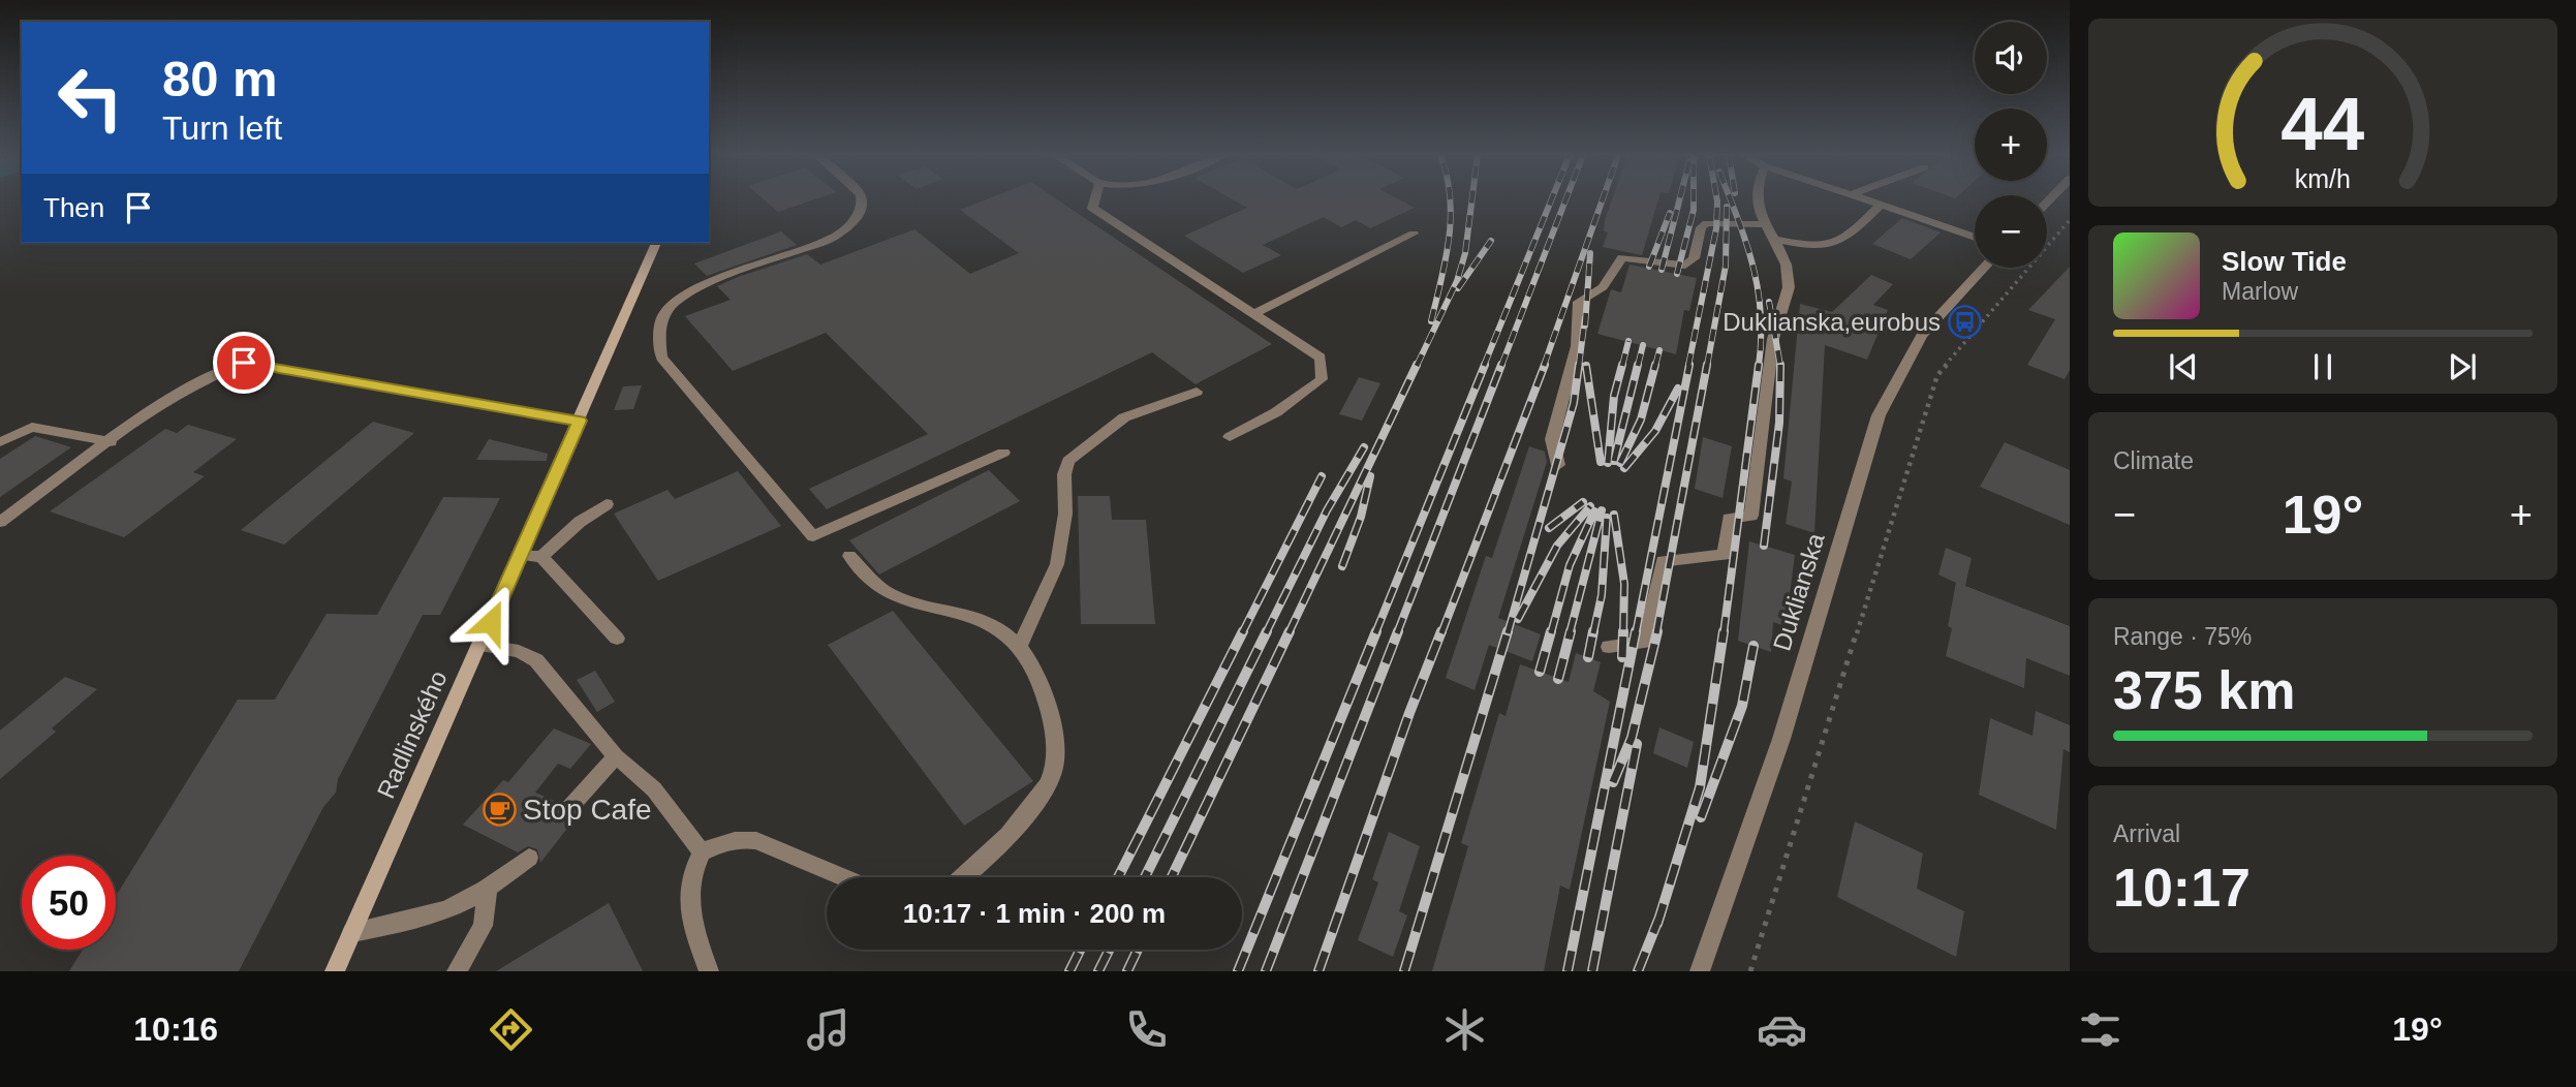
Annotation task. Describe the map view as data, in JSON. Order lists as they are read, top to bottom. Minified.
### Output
{"streets":{"main road":["Radlinského"],"street":["Duklianska"]},"places":{"bus stop":["Duklianska,eurobus"],"cafe":["Stop Cafe"]},"page":{"map_buttons":["+","−"],"turn":["80 m","Turn left"],"then":"Then","song":["Slow Tide","Marlow"],"tile":["Climate",["Range · 75%","375 km"],["Arrival","10:17"]],"heat":["−","19°","+"],"limit":"50","trip":"10:17 · 1 min · 200 m","tabs":["10:16","19°"],"gauge":["44","km/h"]}}
